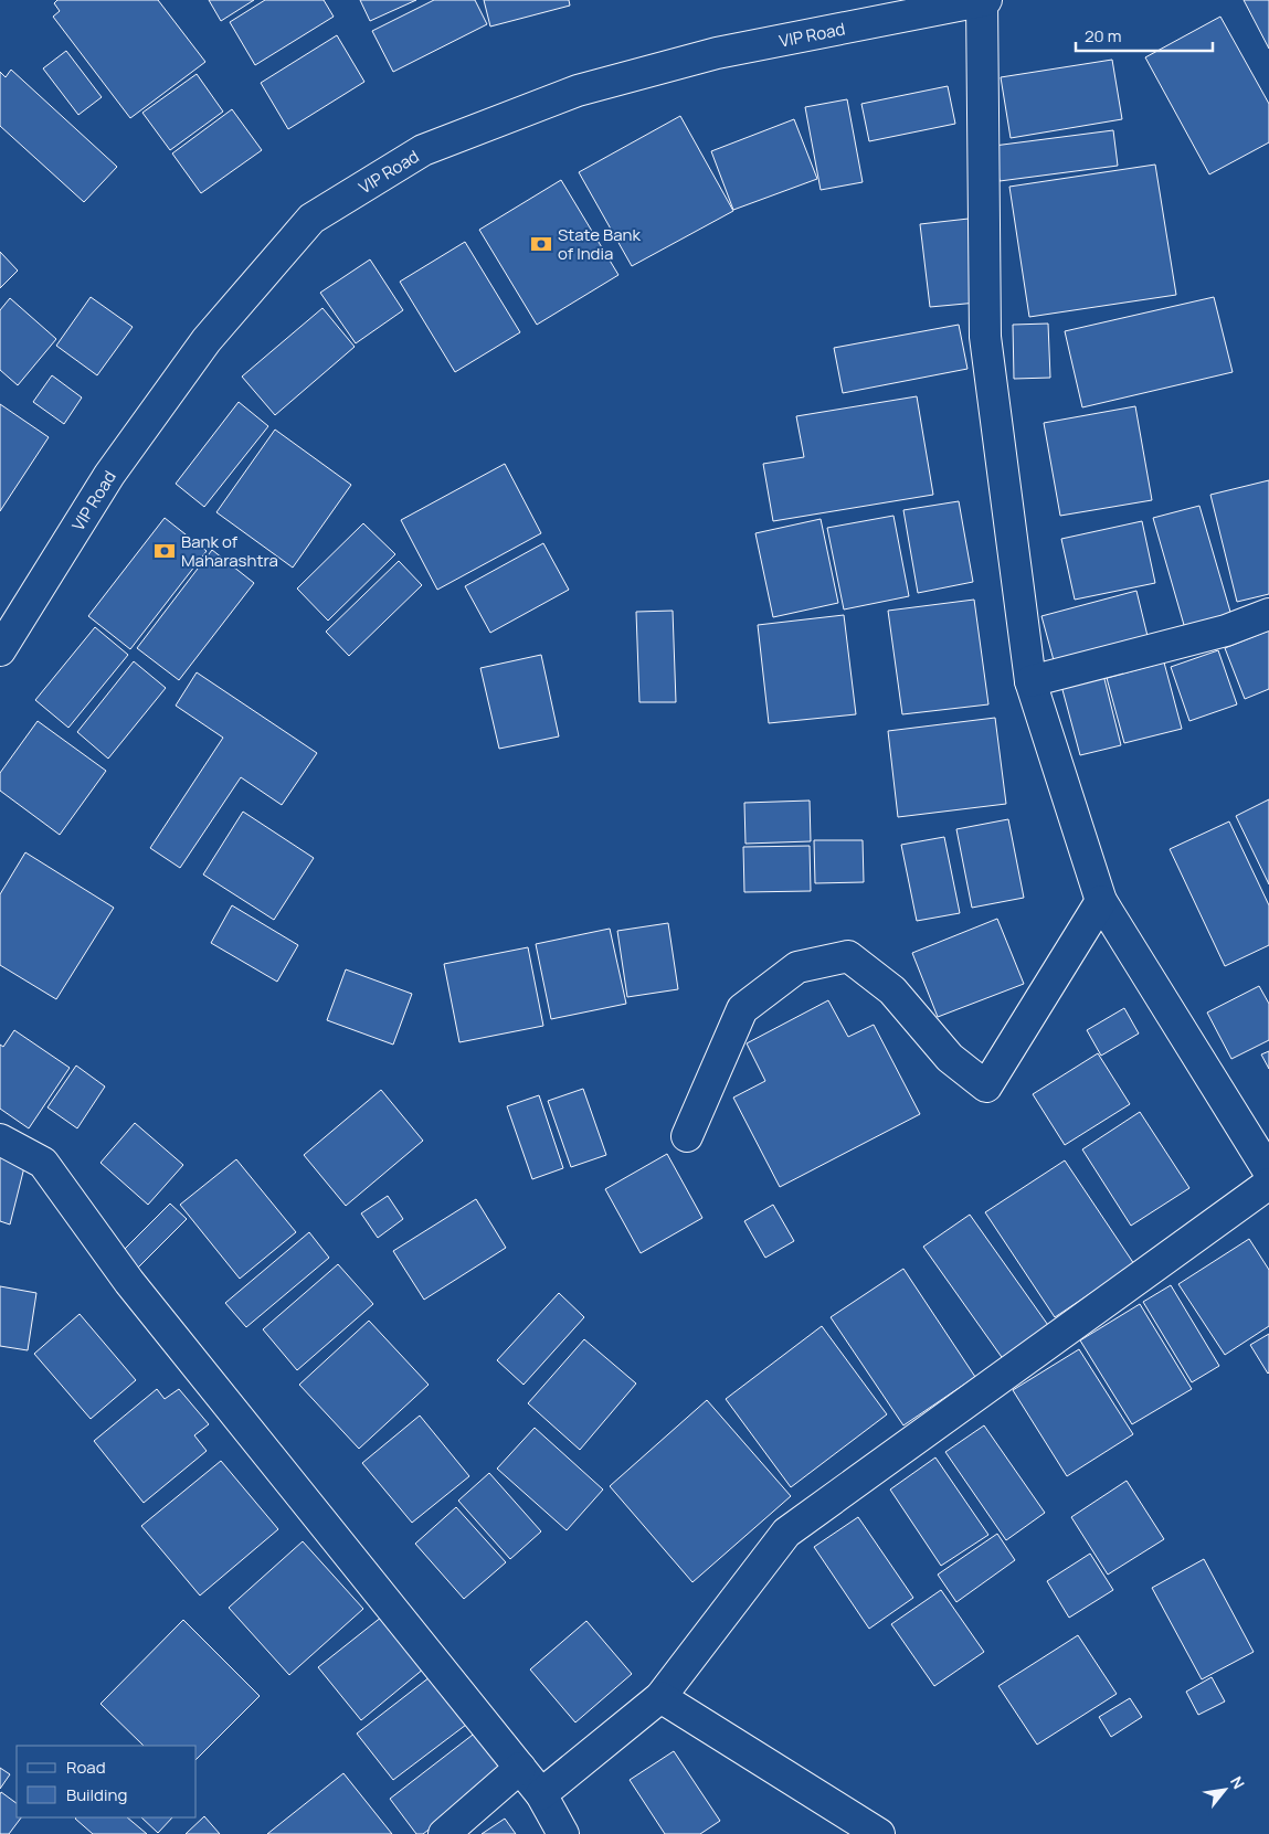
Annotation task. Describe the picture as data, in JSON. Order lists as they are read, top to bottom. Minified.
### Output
{"streets":{"main road":["VIP Road"]},"places":{"bank":["State Bank of India","Bank of Maharashtra"]},"legend":["Road","Building"],"scale_bar":"20 m","north":"top right"}
